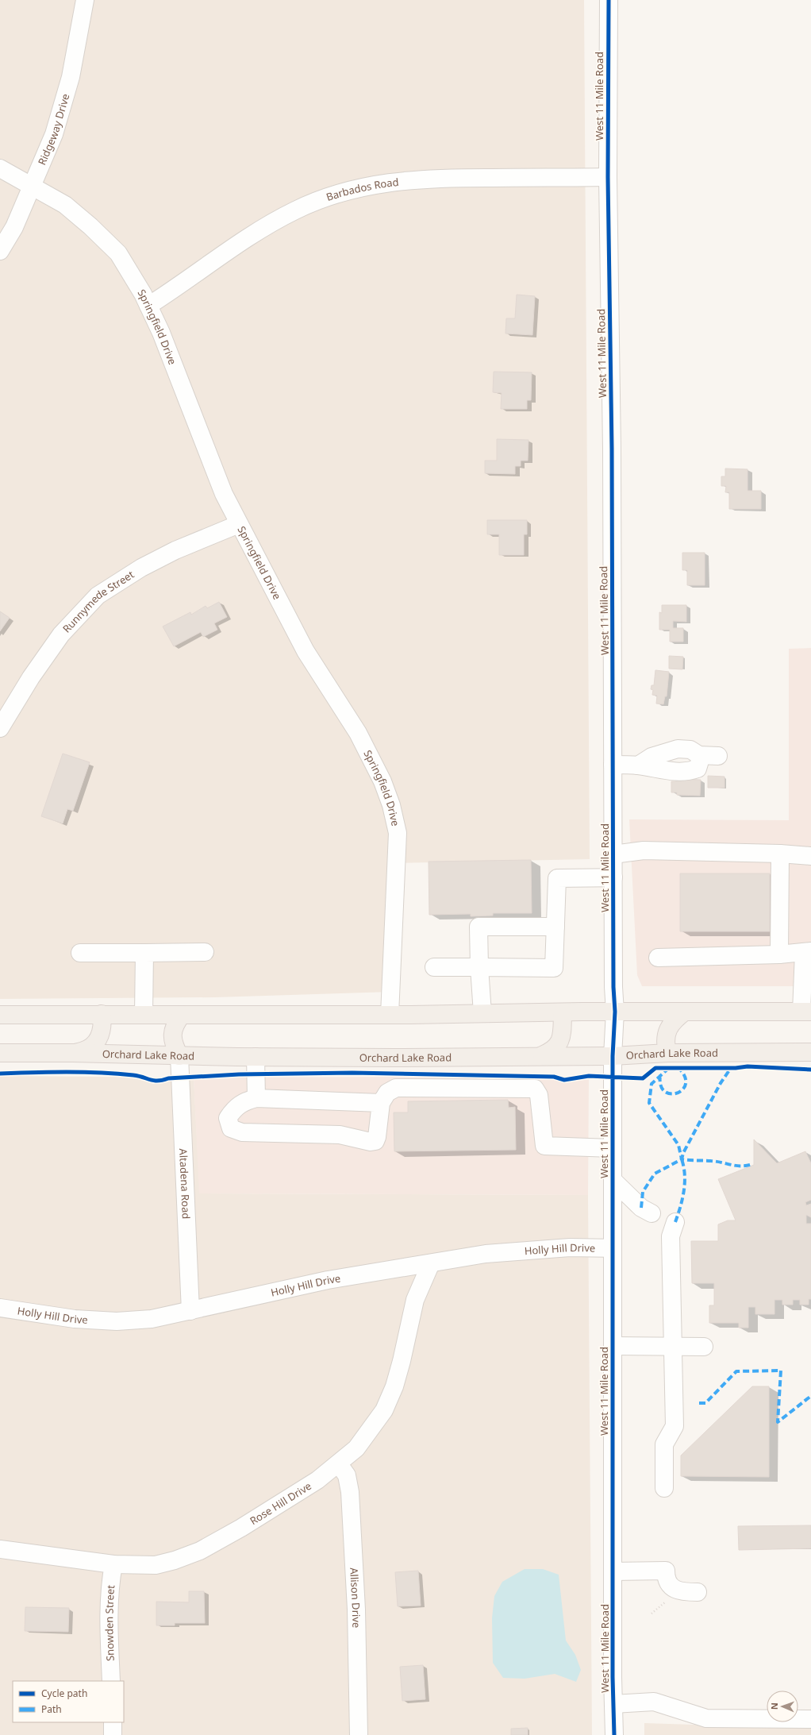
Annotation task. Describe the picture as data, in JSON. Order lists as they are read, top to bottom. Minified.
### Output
{"streets":{"main road":["Orchard Lake Road"],"street":["West 11 Mile Road","Ridgeway Drive","Barbados Road","Springfield Drive","Runnymede Street","Altadena Road","Holly Hill Drive","Rose Hill Drive","Allison Drive","Snowden Street"]},"crossings":[["West 11 Mile Road","Barbados Road"],["West 11 Mile Road","Orchard Lake Road"],["West 11 Mile Road","Holly Hill Drive"],["Ridgeway Drive","Springfield Drive"],["Barbados Road","Springfield Drive"],["Springfield Drive","Runnymede Street"],["Orchard Lake Road","Altadena Road"],["Altadena Road","Holly Hill Drive"],["Holly Hill Drive","Rose Hill Drive"],["Rose Hill Drive","Allison Drive"],["Rose Hill Drive","Snowden Street"]],"legend":["Cycle path","Path"],"north":"left"}
